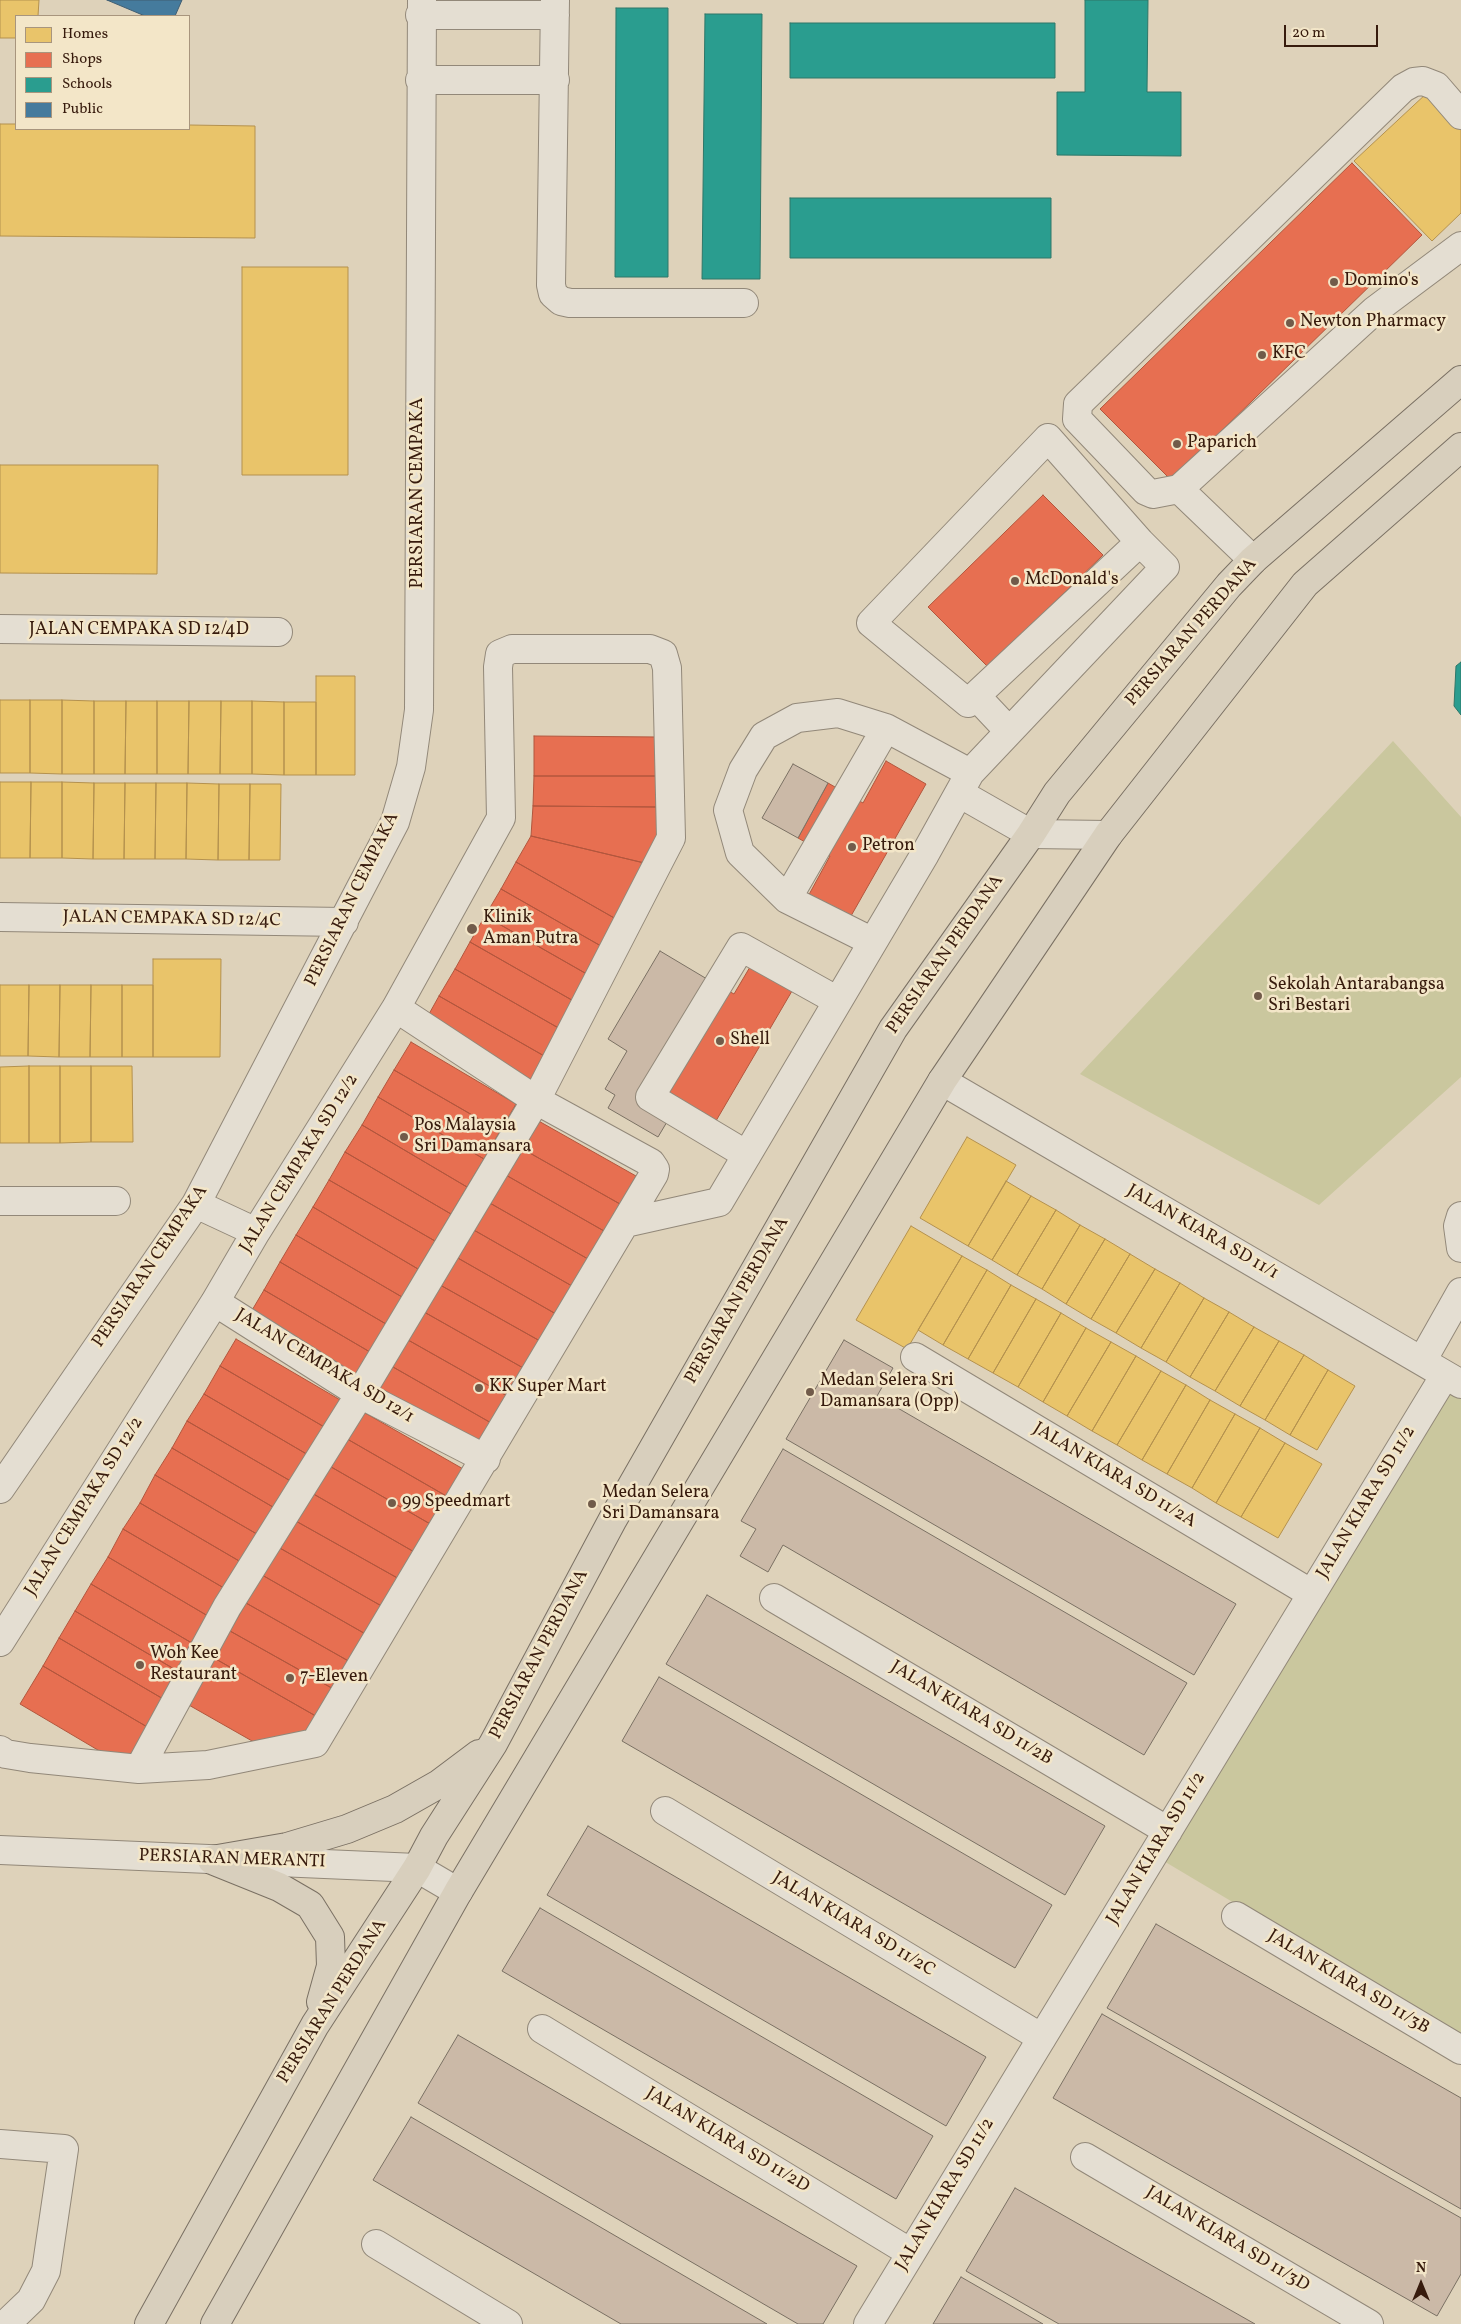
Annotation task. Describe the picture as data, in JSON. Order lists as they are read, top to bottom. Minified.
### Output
{"streets":{"main road":["PERSIARAN PERDANA"],"street":["PERSIARAN CEMPAKA","JALAN CEMPAKA SD 12/4D","JALAN CEMPAKA SD 12/4C","JALAN CEMPAKA SD 12/2","JALAN KIARA SD 11/1","JALAN CEMPAKA SD 12/1","JALAN KIARA SD 11/2A","JALAN KIARA SD 11/2","JALAN KIARA SD 11/2B","PERSIARAN MERANTI","JALAN KIARA SD 11/2C","JALAN KIARA SD 11/3B","JALAN KIARA SD 11/2D","JALAN KIARA SD 11/3D"]},"crossings":[["PERSIARAN CEMPAKA","JALAN CEMPAKA SD 12/4C"],["PERSIARAN PERDANA","PERSIARAN MERANTI"],["JALAN CEMPAKA SD 12/2","JALAN CEMPAKA SD 12/1"],["JALAN KIARA SD 11/1","JALAN KIARA SD 11/2"],["JALAN KIARA SD 11/2A","JALAN KIARA SD 11/2"],["JALAN KIARA SD 11/2","JALAN KIARA SD 11/2B"],["JALAN KIARA SD 11/2","JALAN KIARA SD 11/2C"],["JALAN KIARA SD 11/2","JALAN KIARA SD 11/2D"]],"places":["Domino's","Newton Pharmacy","KFC","Paparich","McDonald's","Petron","Klinik Aman Putra","Sekolah Antarabangsa Sri Bestari","Shell","Pos Malaysia Sri Damansara","KK Super Mart","Medan Selera Sri Damansara (Opp)","99 Speedmart","Medan Selera Sri Damansara","Woh Kee Restaurant","7-Eleven"],"legend":["Homes","Shops","Schools","Public"],"scale_bar":"20 m","north":"top"}
